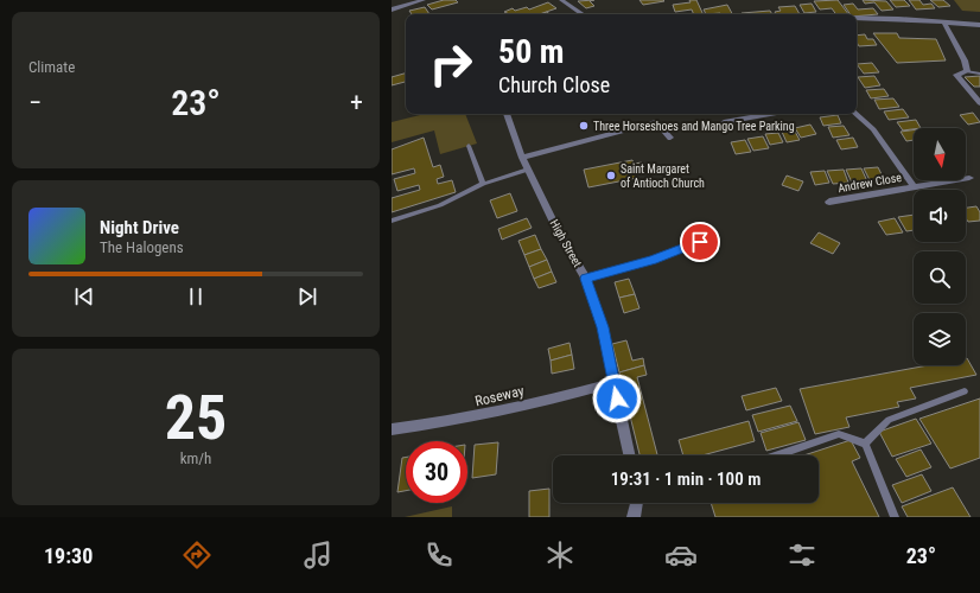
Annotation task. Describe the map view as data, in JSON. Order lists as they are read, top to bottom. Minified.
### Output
{"streets":{"street":["Andrew Close","High Street","Roseway"]},"crossings":[["High Street","Roseway"]],"places":["Three Horseshoes and Mango Tree Parking","Saint Margaret of Antioch Church"],"north":"bottom","page":{"tile":["Climate",["25","km/h"]],"turn":["50 m","Church Close"],"heat":["−","23°","+"],"song":["Night Drive","The Halogens"],"limit":"30","trip":"19:31 · 1 min · 100 m","tabs":["19:30","23°"]}}
